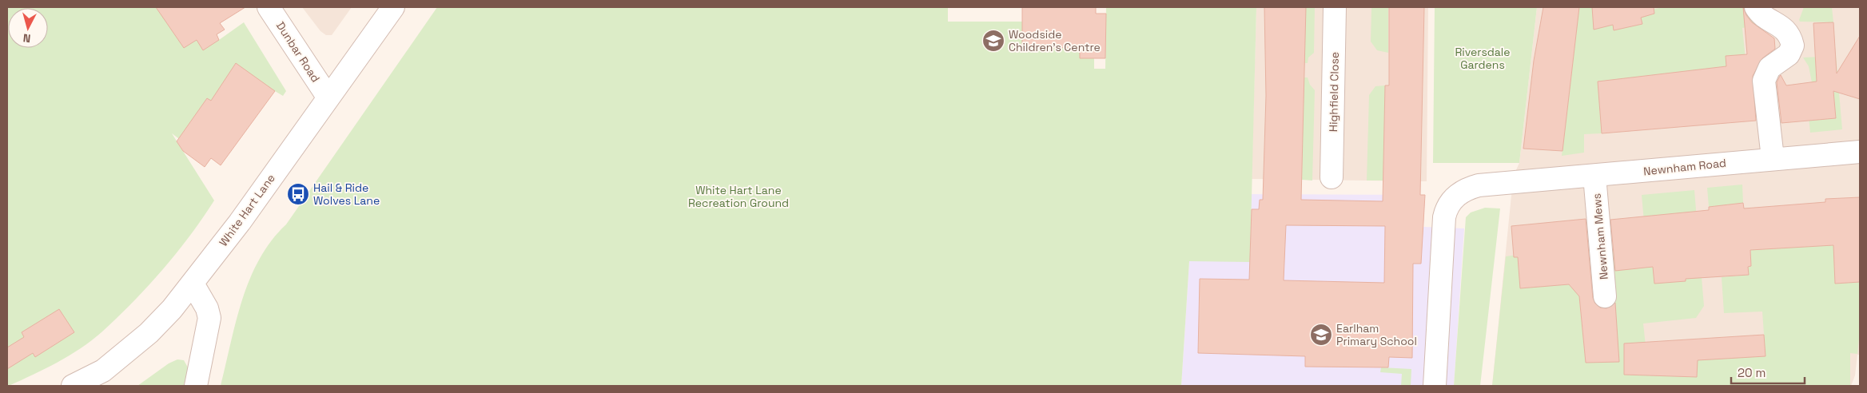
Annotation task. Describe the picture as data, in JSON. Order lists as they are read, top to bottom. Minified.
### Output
{"streets":{"street":["Dunbar Road","Highfield Close","Newnham Road","White Hart Lane","Newnham Mews"]},"crossings":[["Dunbar Road","White Hart Lane"],["Newnham Road","Newnham Mews"]],"parks":["Riversdale Gardens","White Hart Lane Recreation Ground"],"places":{"school or university":["Woodside Children's Centre","Earlham Primary School"],"bus stop":["Hail & Ride Wolves Lane"]},"scale_bar":"20 m","north":"bottom"}
